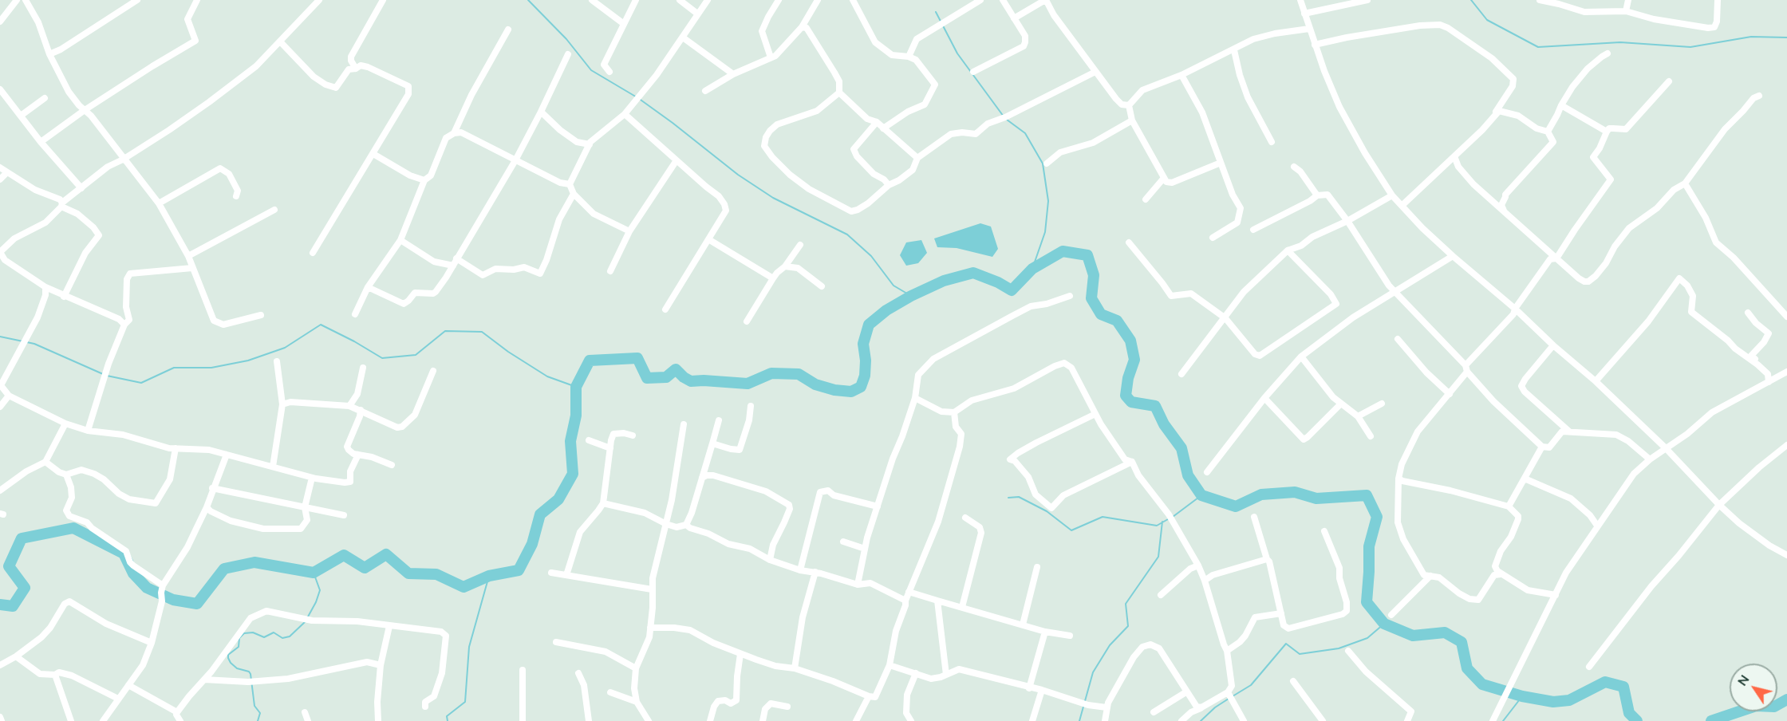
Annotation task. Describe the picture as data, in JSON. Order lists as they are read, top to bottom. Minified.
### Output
{"north":"top left"}
